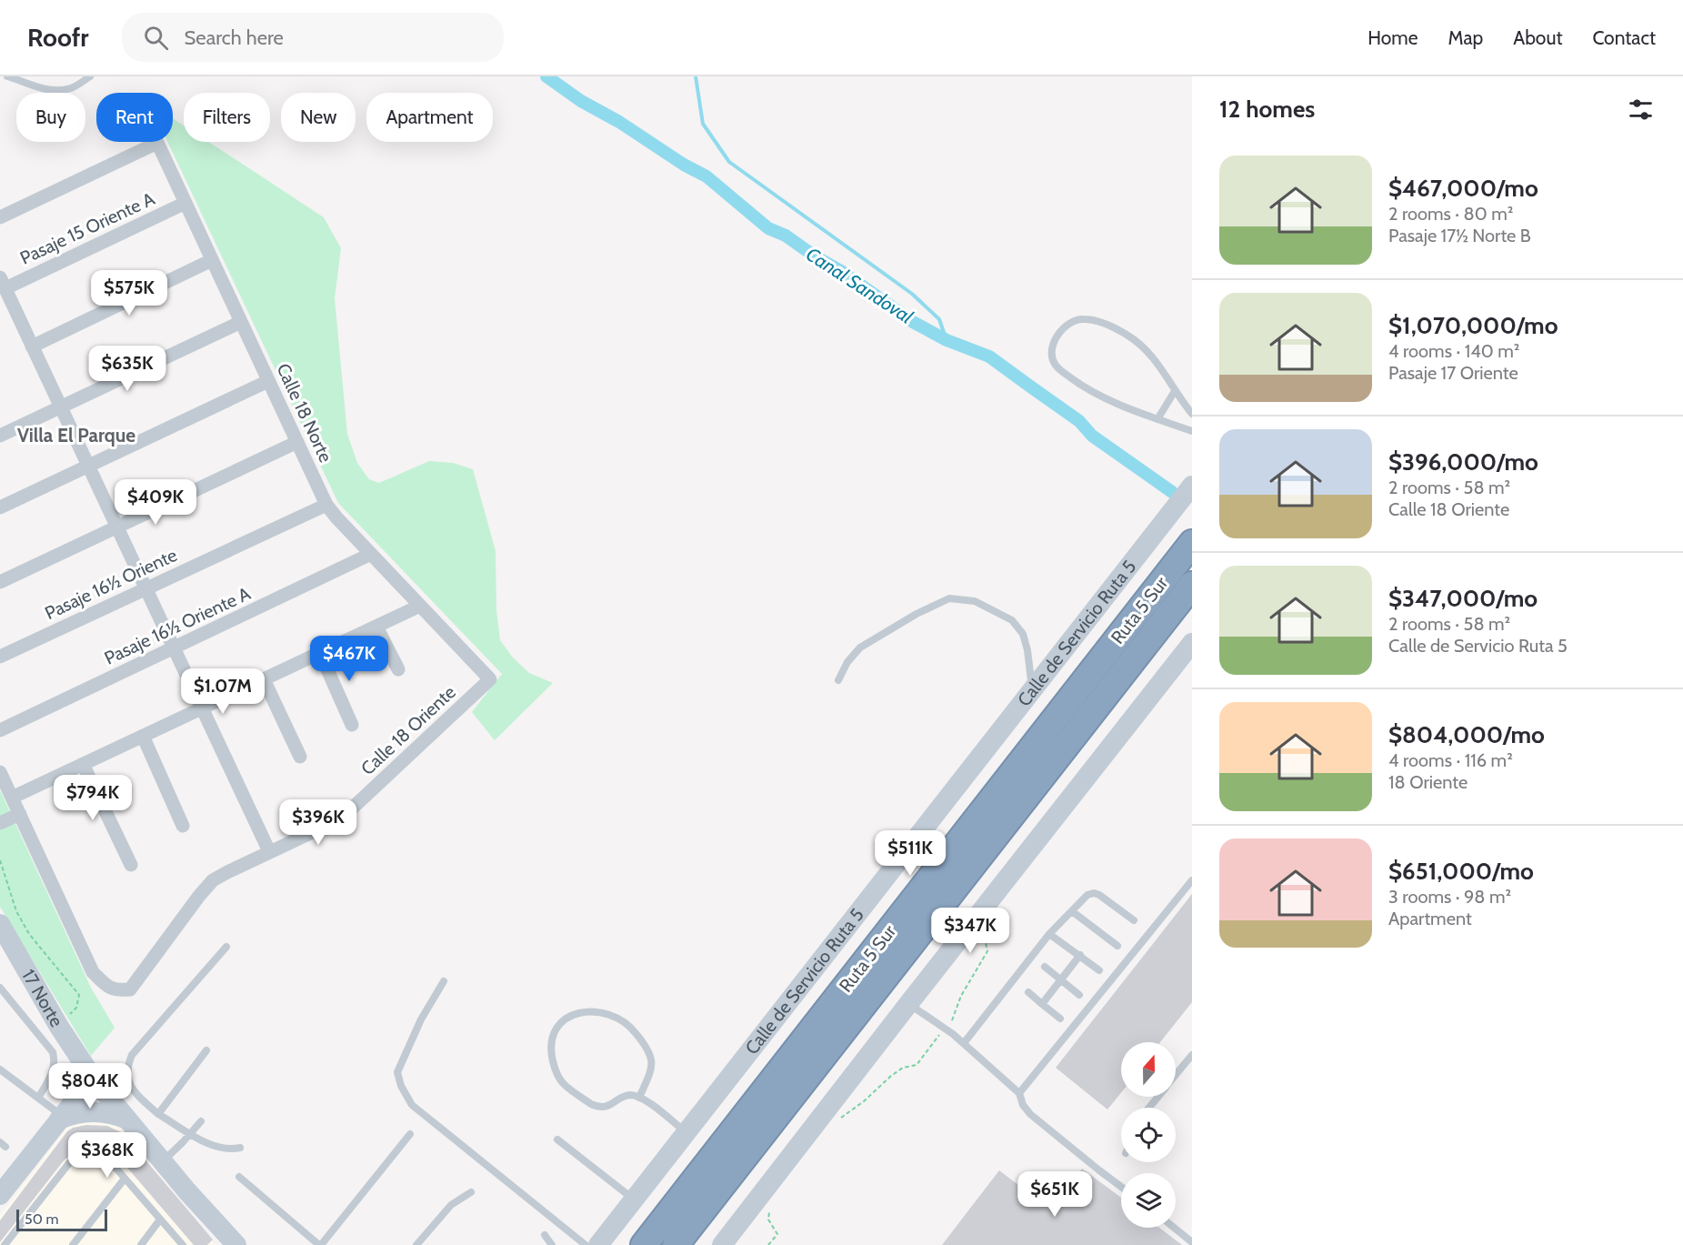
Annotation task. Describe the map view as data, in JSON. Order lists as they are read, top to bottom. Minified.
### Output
{"streets":{"highway":["Ruta 5 Sur"],"street":["Pasaje 15 Oriente A","Calle 18 Norte","Pasaje 16½ Oriente","Pasaje 16½ Oriente A","Calle de Servicio Ruta 5","Calle 18 Oriente","17 Norte"]},"crossings":[["Pasaje 15 Oriente A","Calle 18 Norte"],["Calle 18 Norte","Pasaje 16½ Oriente"],["Calle 18 Norte","Pasaje 16½ Oriente A"],["Calle 18 Norte","Calle 18 Oriente"]],"districts":["Villa El Parque"],"water":["Canal Sandoval"],"scale_bar":"50 m","north":"top","page":{"header":"Roofr","search":"Search here","nav":["Home","Map","About","Contact"],"heading":"12 homes","chip":["Buy","Rent","Filters","New","Apartment"],"list":[{"name":"$467,000/mo","note":"2 rooms · 80 m² · Pasaje 17½ Norte B"},{"name":"$1,070,000/mo","note":"4 rooms · 140 m² · Pasaje 17 Oriente"},{"name":"$396,000/mo","note":"2 rooms · 58 m² · Calle 18 Oriente"},{"name":"$347,000/mo","note":"2 rooms · 58 m² · Calle de Servicio Ruta 5"},{"name":"$804,000/mo","note":"4 rooms · 116 m² · 18 Oriente"},{"name":"$651,000/mo","note":"3 rooms · 98 m² · Apartment"}],"price":["$575K","$635K","$409K","$467K","$1.07M","$794K","$396K","$511K","$347K","$804K","$368K","$651K"],"scale":"50 m"}}
